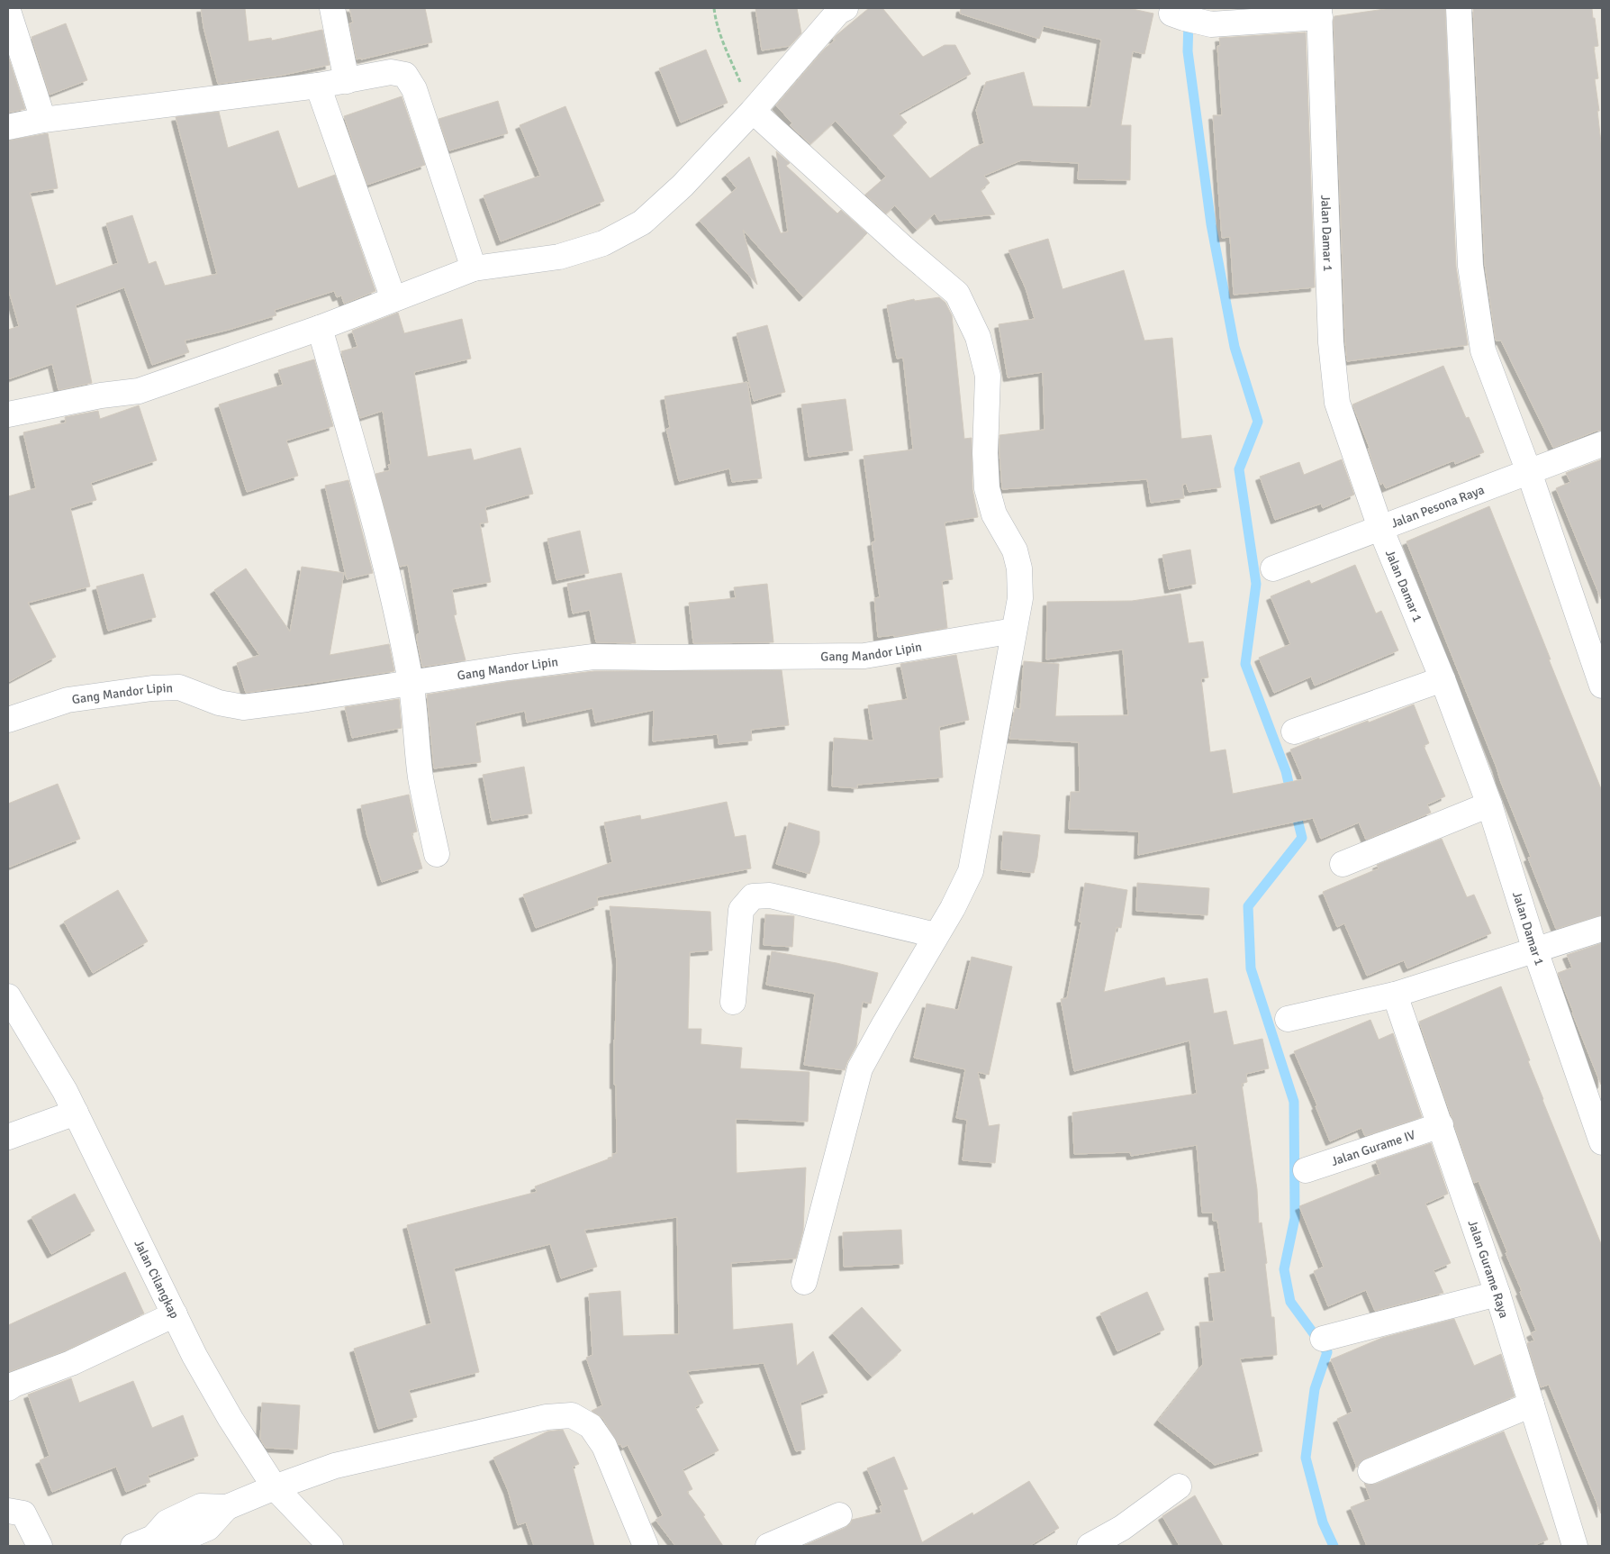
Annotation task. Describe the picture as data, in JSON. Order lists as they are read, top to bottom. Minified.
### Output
{"streets":{"street":["Jalan Damar 1","Jalan Pesona Raya","Gang Mandor Lipin","Jalan Gurame IV","Jalan Gurame Raya","Jalan Cilangkap"]},"crossings":[["Jalan Damar 1","Jalan Pesona Raya"],["Jalan Gurame IV","Jalan Gurame Raya"]]}
